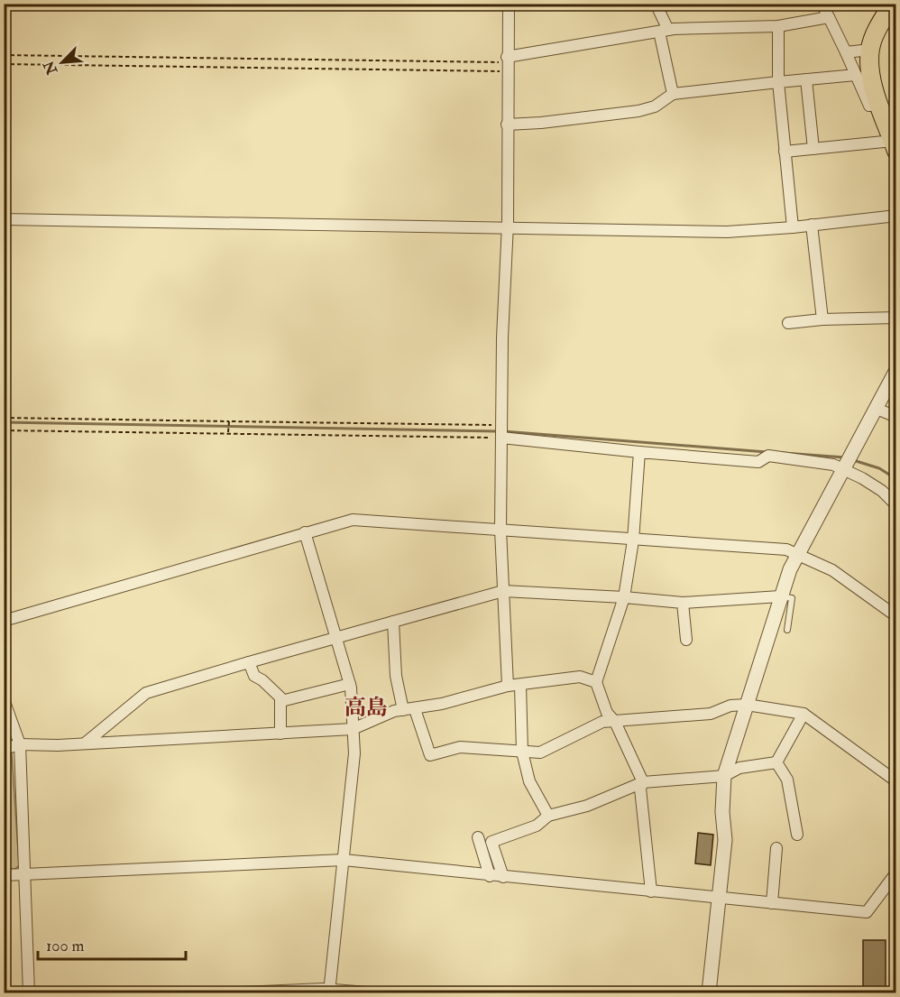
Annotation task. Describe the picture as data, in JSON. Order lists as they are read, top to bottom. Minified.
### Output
{"districts":["高島"],"scale_bar":"100 m","north":"bottom left"}
